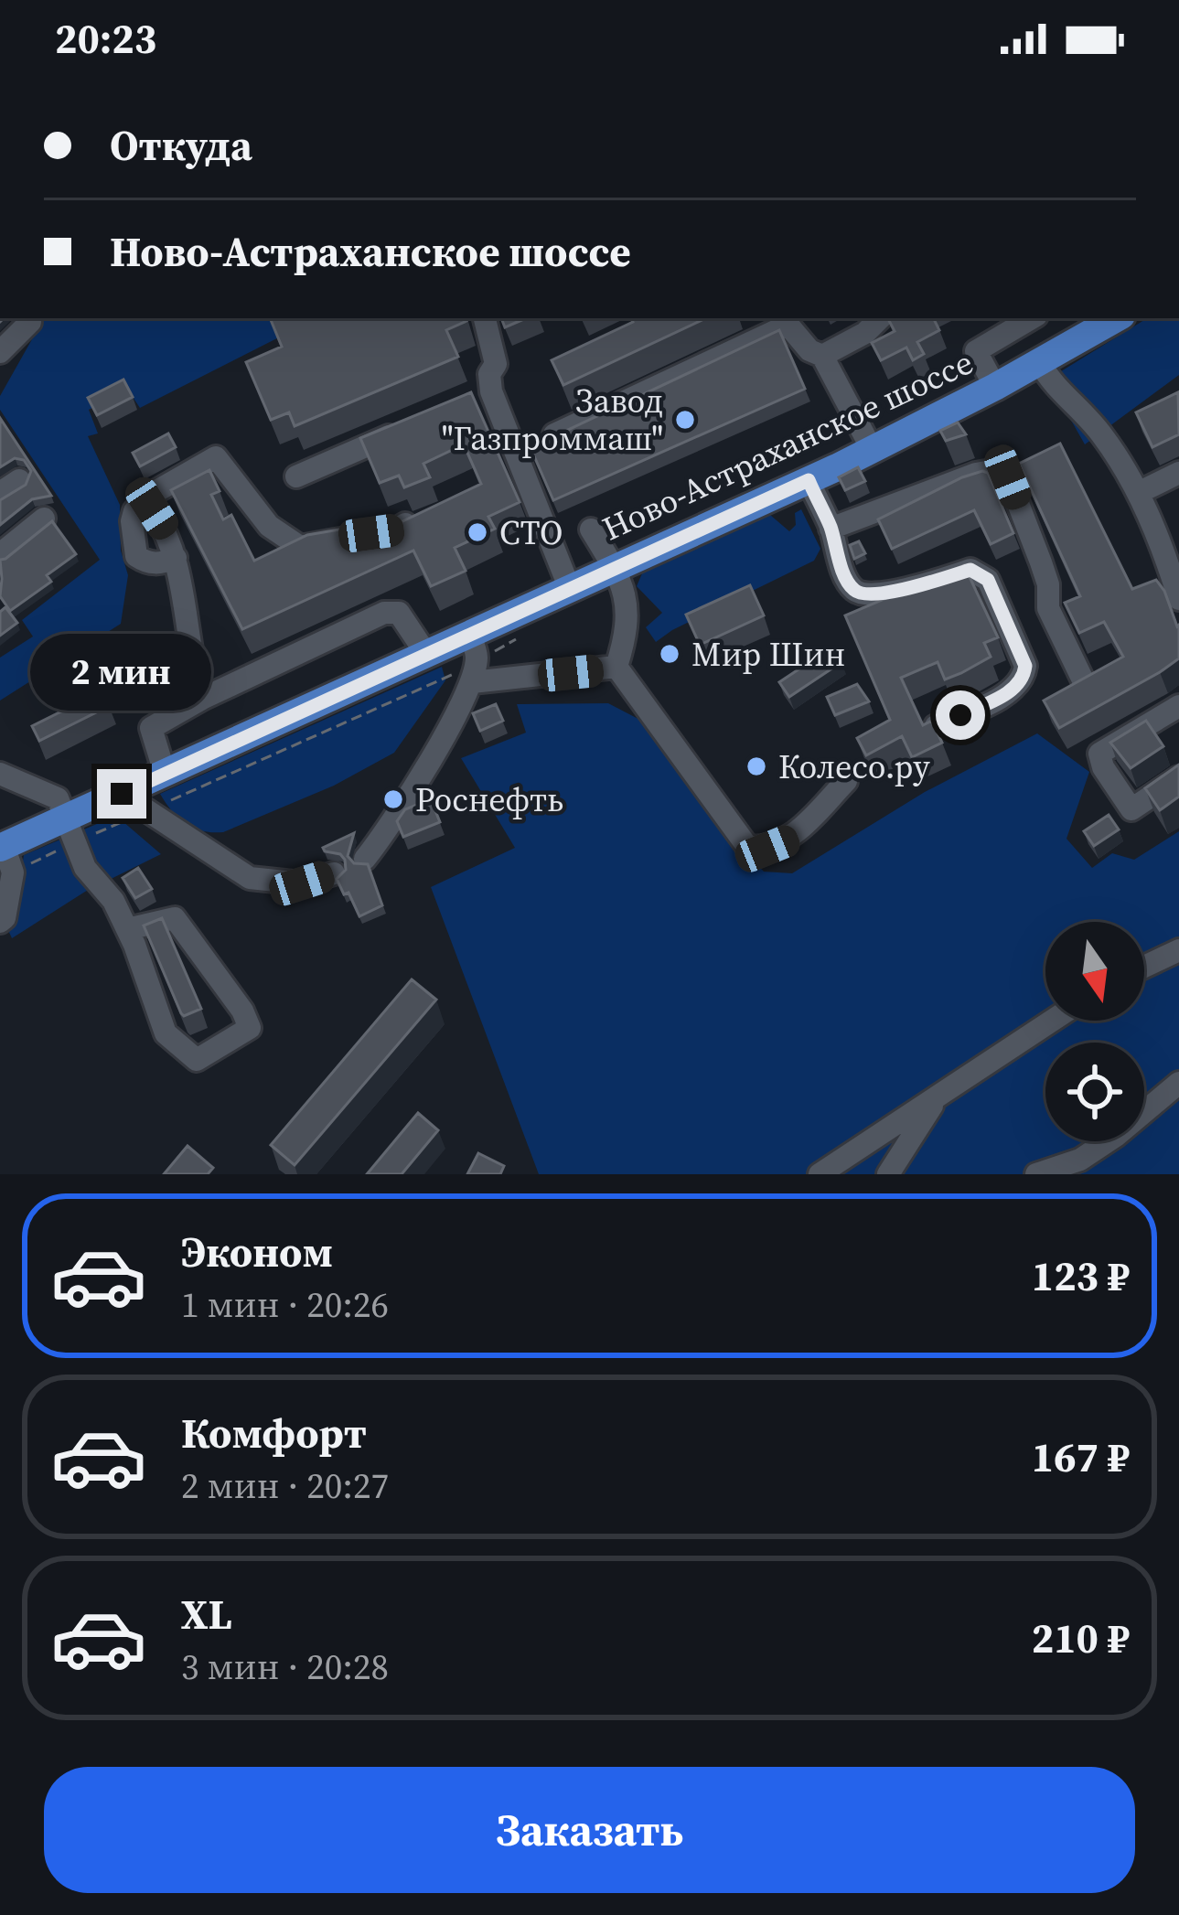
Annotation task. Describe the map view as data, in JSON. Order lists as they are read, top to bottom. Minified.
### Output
{"streets":{"main road":["Ново-Астраханское шоссе"]},"places":["Завод \"Газпроммаш\"","СТО","Мир Шин","Колесо.ру","Роснефть"],"north":"bottom","page":{"status":"20:23","banner":["Откуда","Ново-Астраханское шоссе"],"bubble":"2 мин","list":[{"name":"Эконом","note":"1 мин · 20:26","value":"123 ₽"},{"name":"Комфорт","note":"2 мин · 20:27","value":"167 ₽"},{"name":"XL","note":"3 мин · 20:28","value":"210 ₽"}],"buttons":"Заказать"}}
